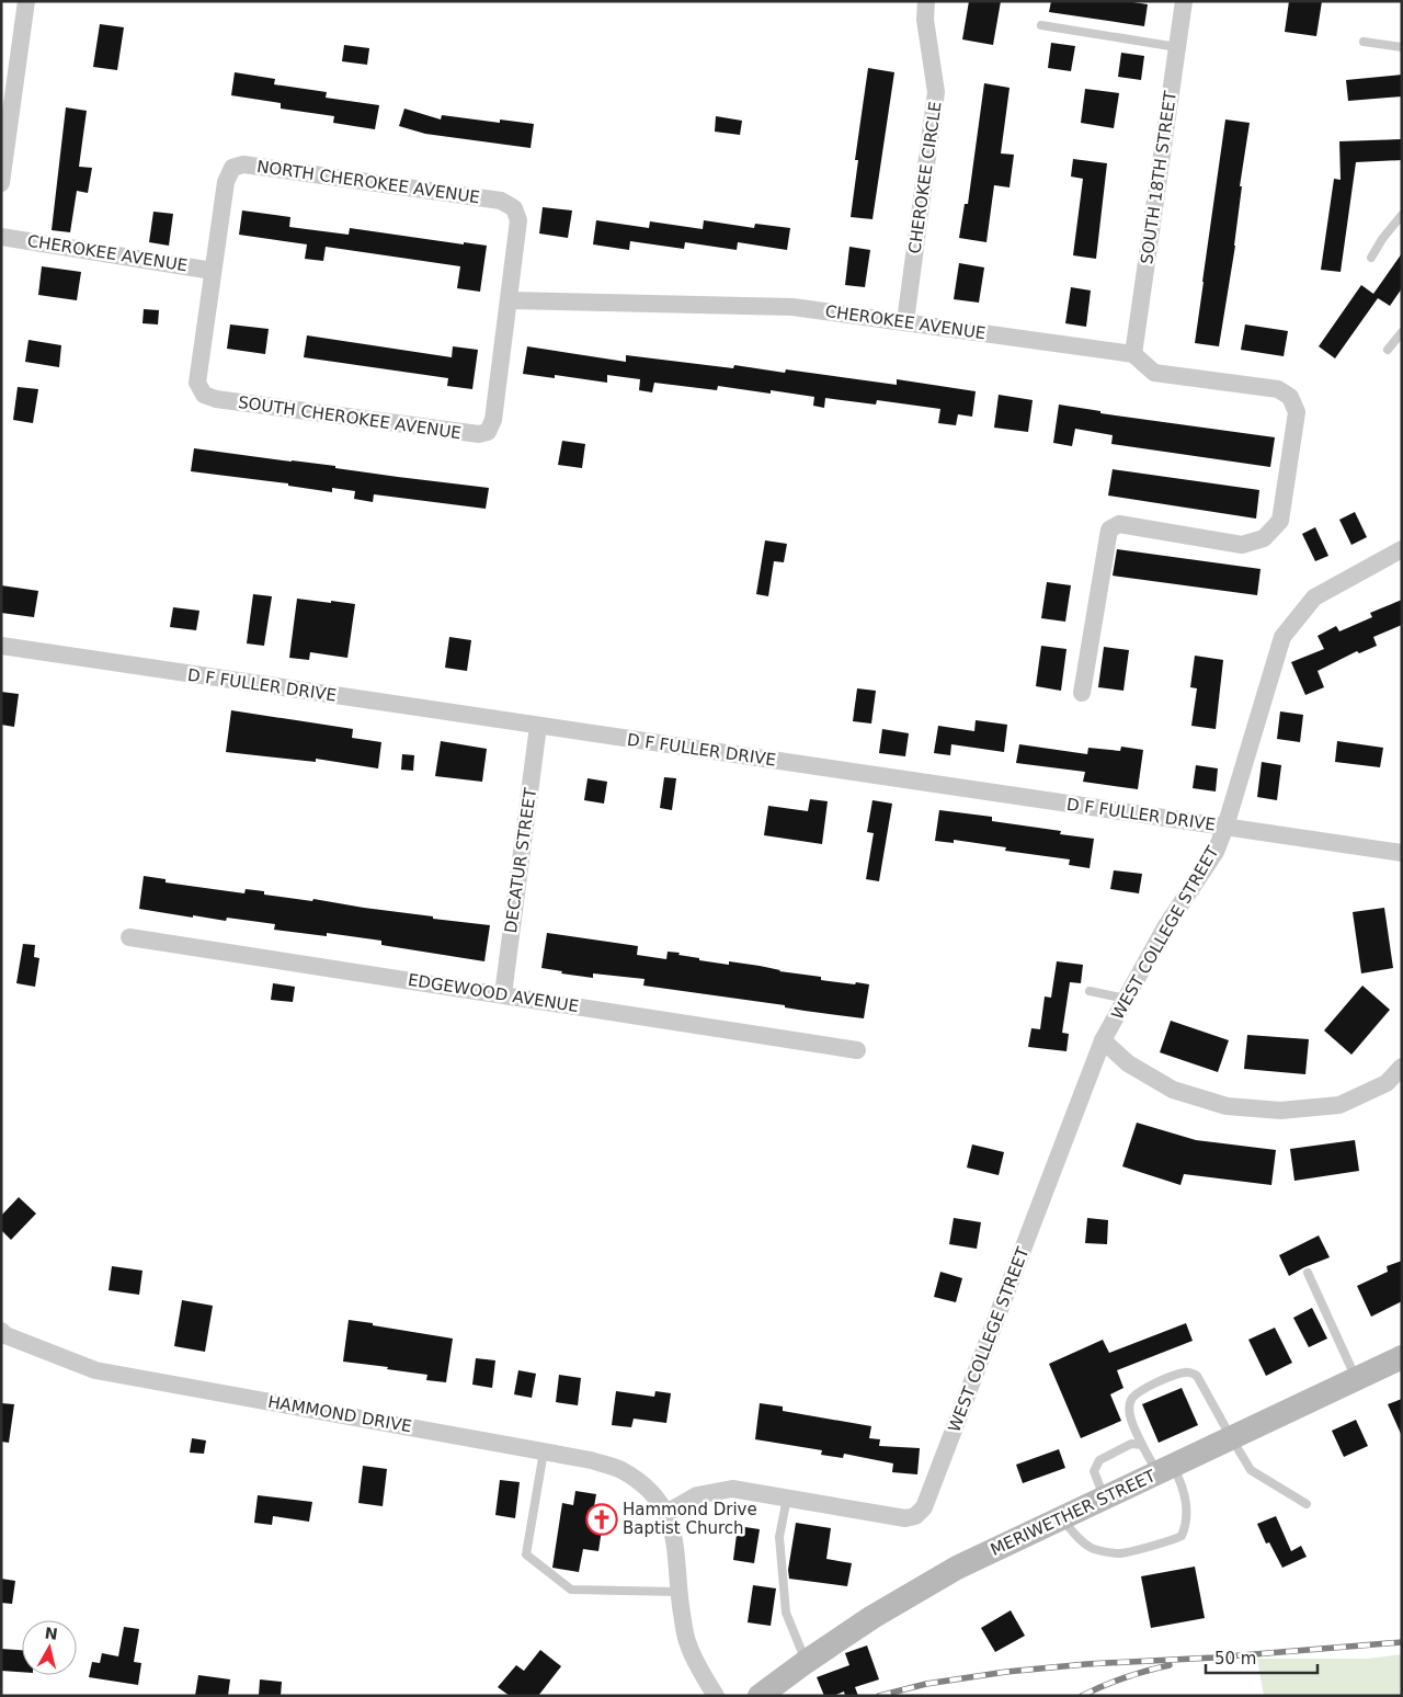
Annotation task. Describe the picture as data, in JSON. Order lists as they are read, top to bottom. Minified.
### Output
{"streets":{"street":["CHEROKEE CIRCLE","SOUTH 18TH STREET","NORTH CHEROKEE AVENUE","CHEROKEE AVENUE","SOUTH CHEROKEE AVENUE","D F FULLER DRIVE","DECATUR STREET","WEST COLLEGE STREET","EDGEWOOD AVENUE","HAMMOND DRIVE","MERIWETHER STREET"]},"crossings":[["CHEROKEE CIRCLE","CHEROKEE AVENUE"],["SOUTH 18TH STREET","CHEROKEE AVENUE"],["NORTH CHEROKEE AVENUE","CHEROKEE AVENUE"],["NORTH CHEROKEE AVENUE","SOUTH CHEROKEE AVENUE"],["CHEROKEE AVENUE","SOUTH CHEROKEE AVENUE"],["D F FULLER DRIVE","DECATUR STREET"],["D F FULLER DRIVE","WEST COLLEGE STREET"],["DECATUR STREET","EDGEWOOD AVENUE"]],"places":{"church":["Hammond Drive Baptist Church"]},"scale_bar":"50 m","north":"top"}
